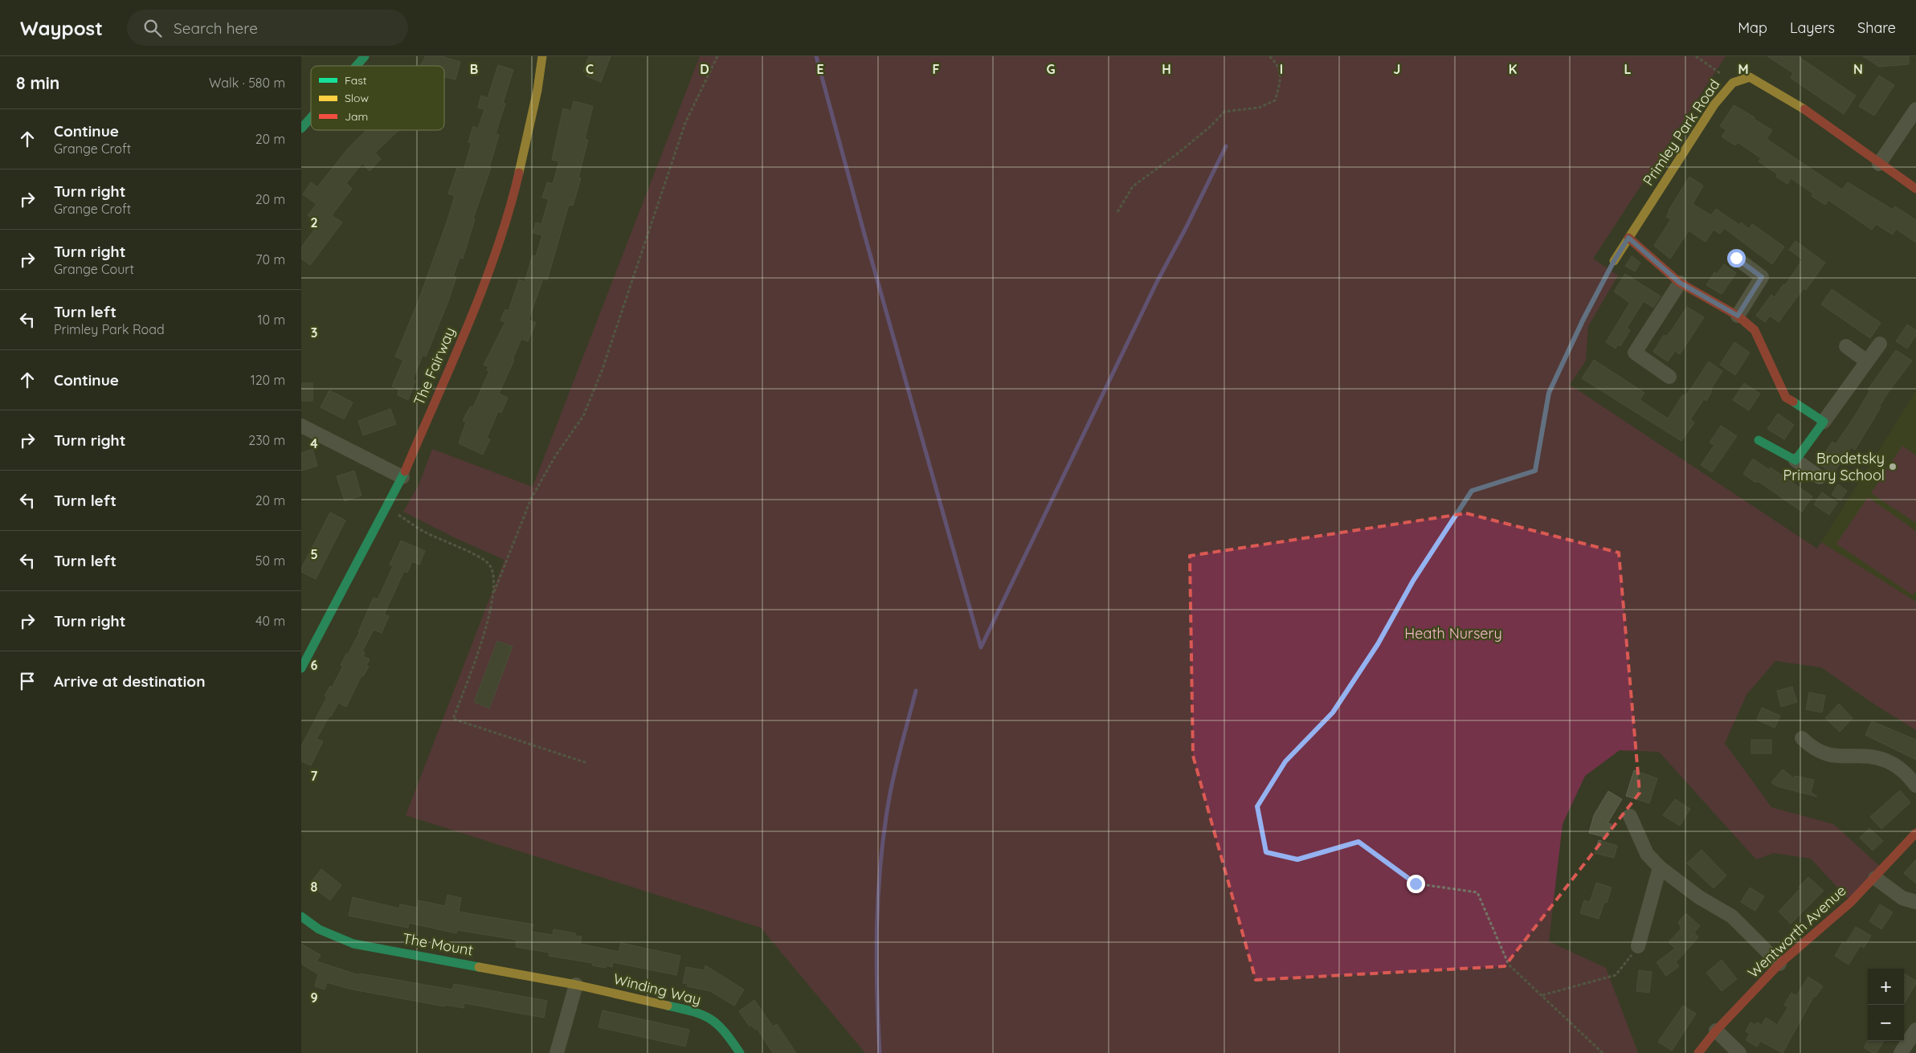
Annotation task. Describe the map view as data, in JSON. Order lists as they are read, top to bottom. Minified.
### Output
{"streets":{"street":["Primley Park Road","The Fairway","Wentworth Avenue","The Mount","Winding Way"]},"crossings":[["The Mount","Winding Way"]],"parks":["Heath Nursery"],"places":["Brodetsky Primary School"],"legend":["Fast","Slow","Jam"],"page":{"header":"Waypost","search":"Search here","nav":["Map","Layers","Share"],"heading":["8 min","Walk · 580 m"],"list":[["Continue","Grange Croft","20 m"],["Turn right","Grange Croft","20 m"],["Turn right","Grange Court","70 m"],["Turn left","Primley Park Road","10 m"],["Continue","120 m"],["Turn right","230 m"],["Turn left","20 m"],["Turn left","50 m"],["Turn right","40 m"],"Arrive at destination"],"map_buttons":["+","−"]},"grid":{"columns":["B","C","D","E","F","G","H","I","J","K","L","M","N"],"rows":["2","3","4","5","6","7","8","9"]}}
